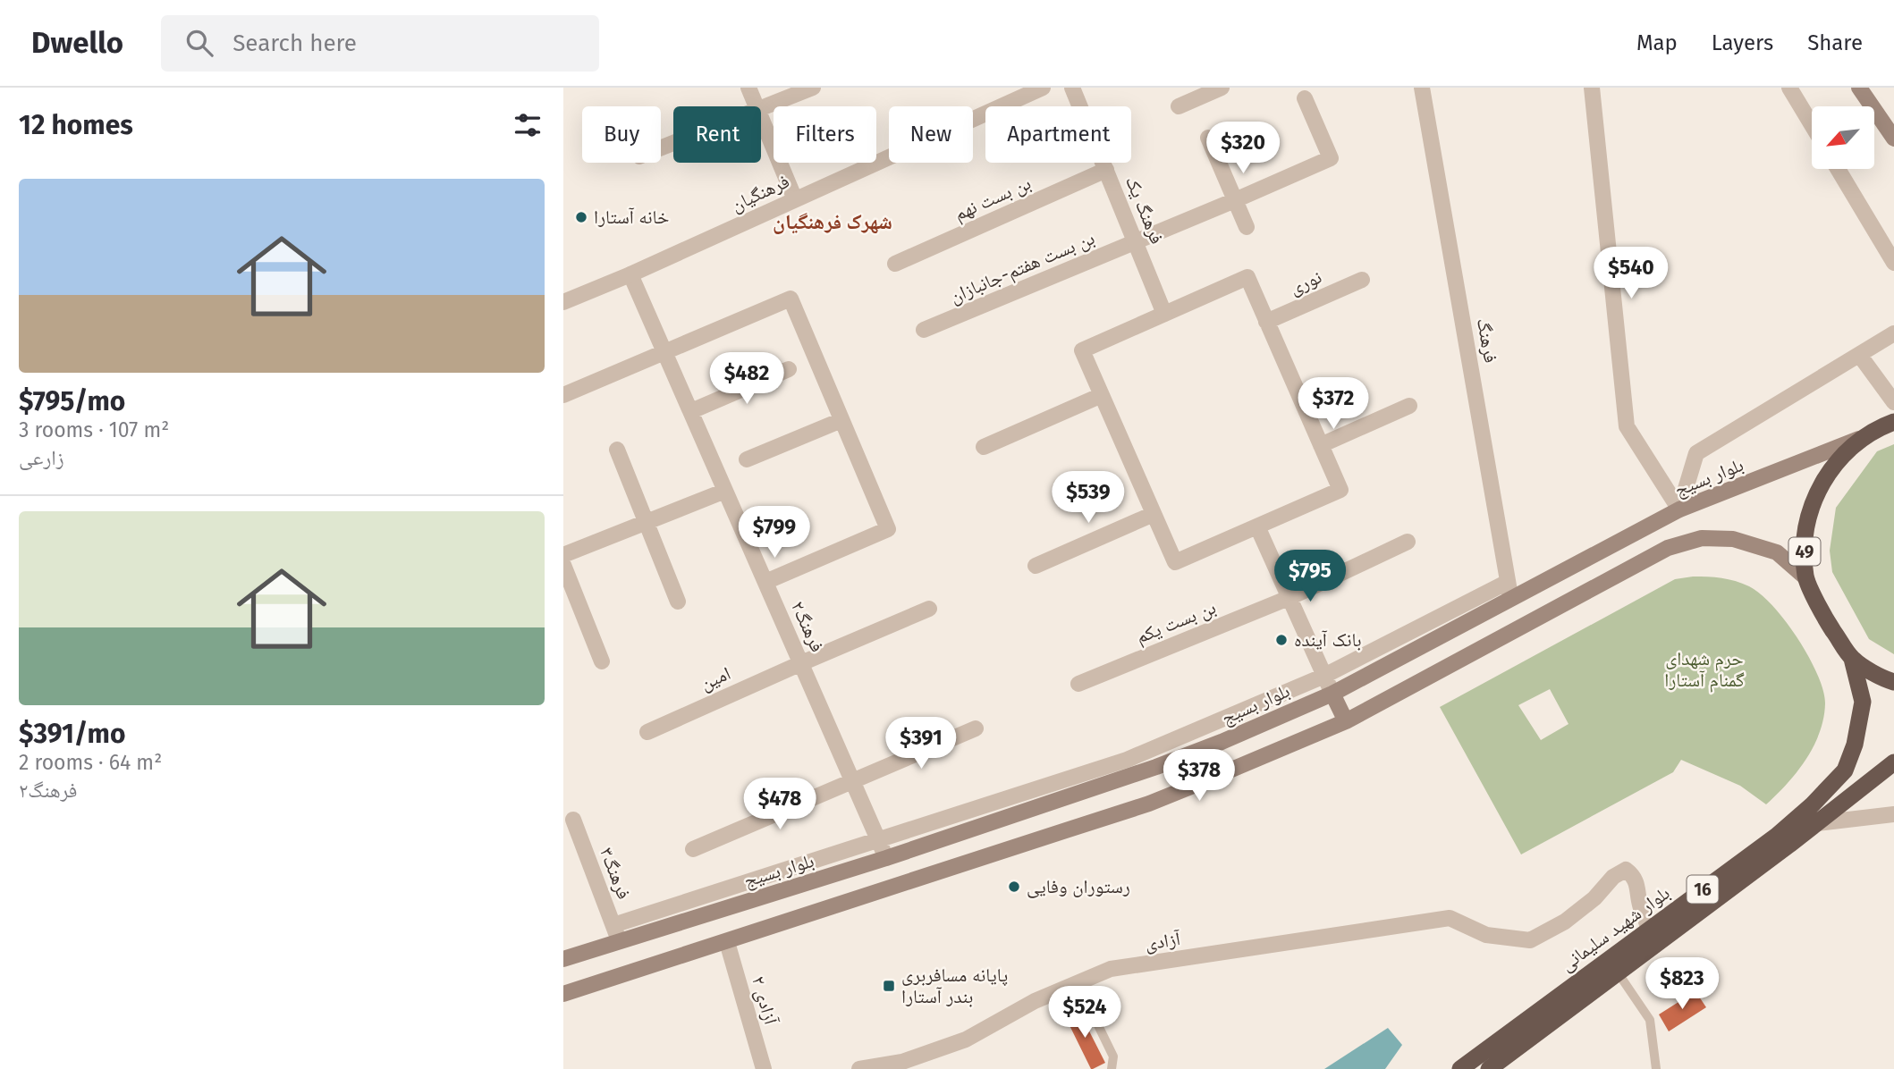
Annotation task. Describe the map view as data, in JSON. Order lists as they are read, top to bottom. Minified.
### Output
{"streets":{"highway":["49","16","بلوار شهید سلیمانی"],"main road":["بلوار بسیج"],"street":["فرهنگیان","بن بست نهم","فرهنگ یک","بن بست هفتم-جانبازان","نوری","فرهنگ","بن بست یکم","فرهنگ۲","امین","فرهنگ۳","آزادی","آزادی ۲"]},"crossings":[["فرهنگیان","فرهنگ۲"],["بن بست نهم","فرهنگ یک"],["فرهنگ یک","بن بست هفتم-جانبازان"],["فرهنگ","بلوار بسیج"],["بلوار بسیج","49"],["بلوار بسیج","فرهنگ۲"],["بلوار بسیج","فرهنگ۳"],["49","بلوار شهید سلیمانی"],["49","آزادی ۲"],["فرهنگ۲","امین"],["بلوار شهید سلیمانی","آزادی"]],"districts":["شهرک فرهنگیان"],"parks":["حرم شهدای گمنام آستارا"],"places":{"other":["خانه آستارا","بانک آینده","رستوران وفایی"],"transit":["پایانه مسافربری بندر آستارا"]},"north":"bottom left","page":{"header":"Dwello","search":"Search here","nav":["Map","Layers","Share"],"heading":"12 homes","chip":["Buy","Rent","Filters","New","Apartment"],"price":["$320","$540","$482","$372","$539","$799","$795","$391","$378","$478","$823","$524"],"list":[{"name":"$795/mo","note":"3 rooms · 107 m² · زارعی"},{"name":"$391/mo","note":"2 rooms · 64 m² · فرهنگ۲"}]}}
